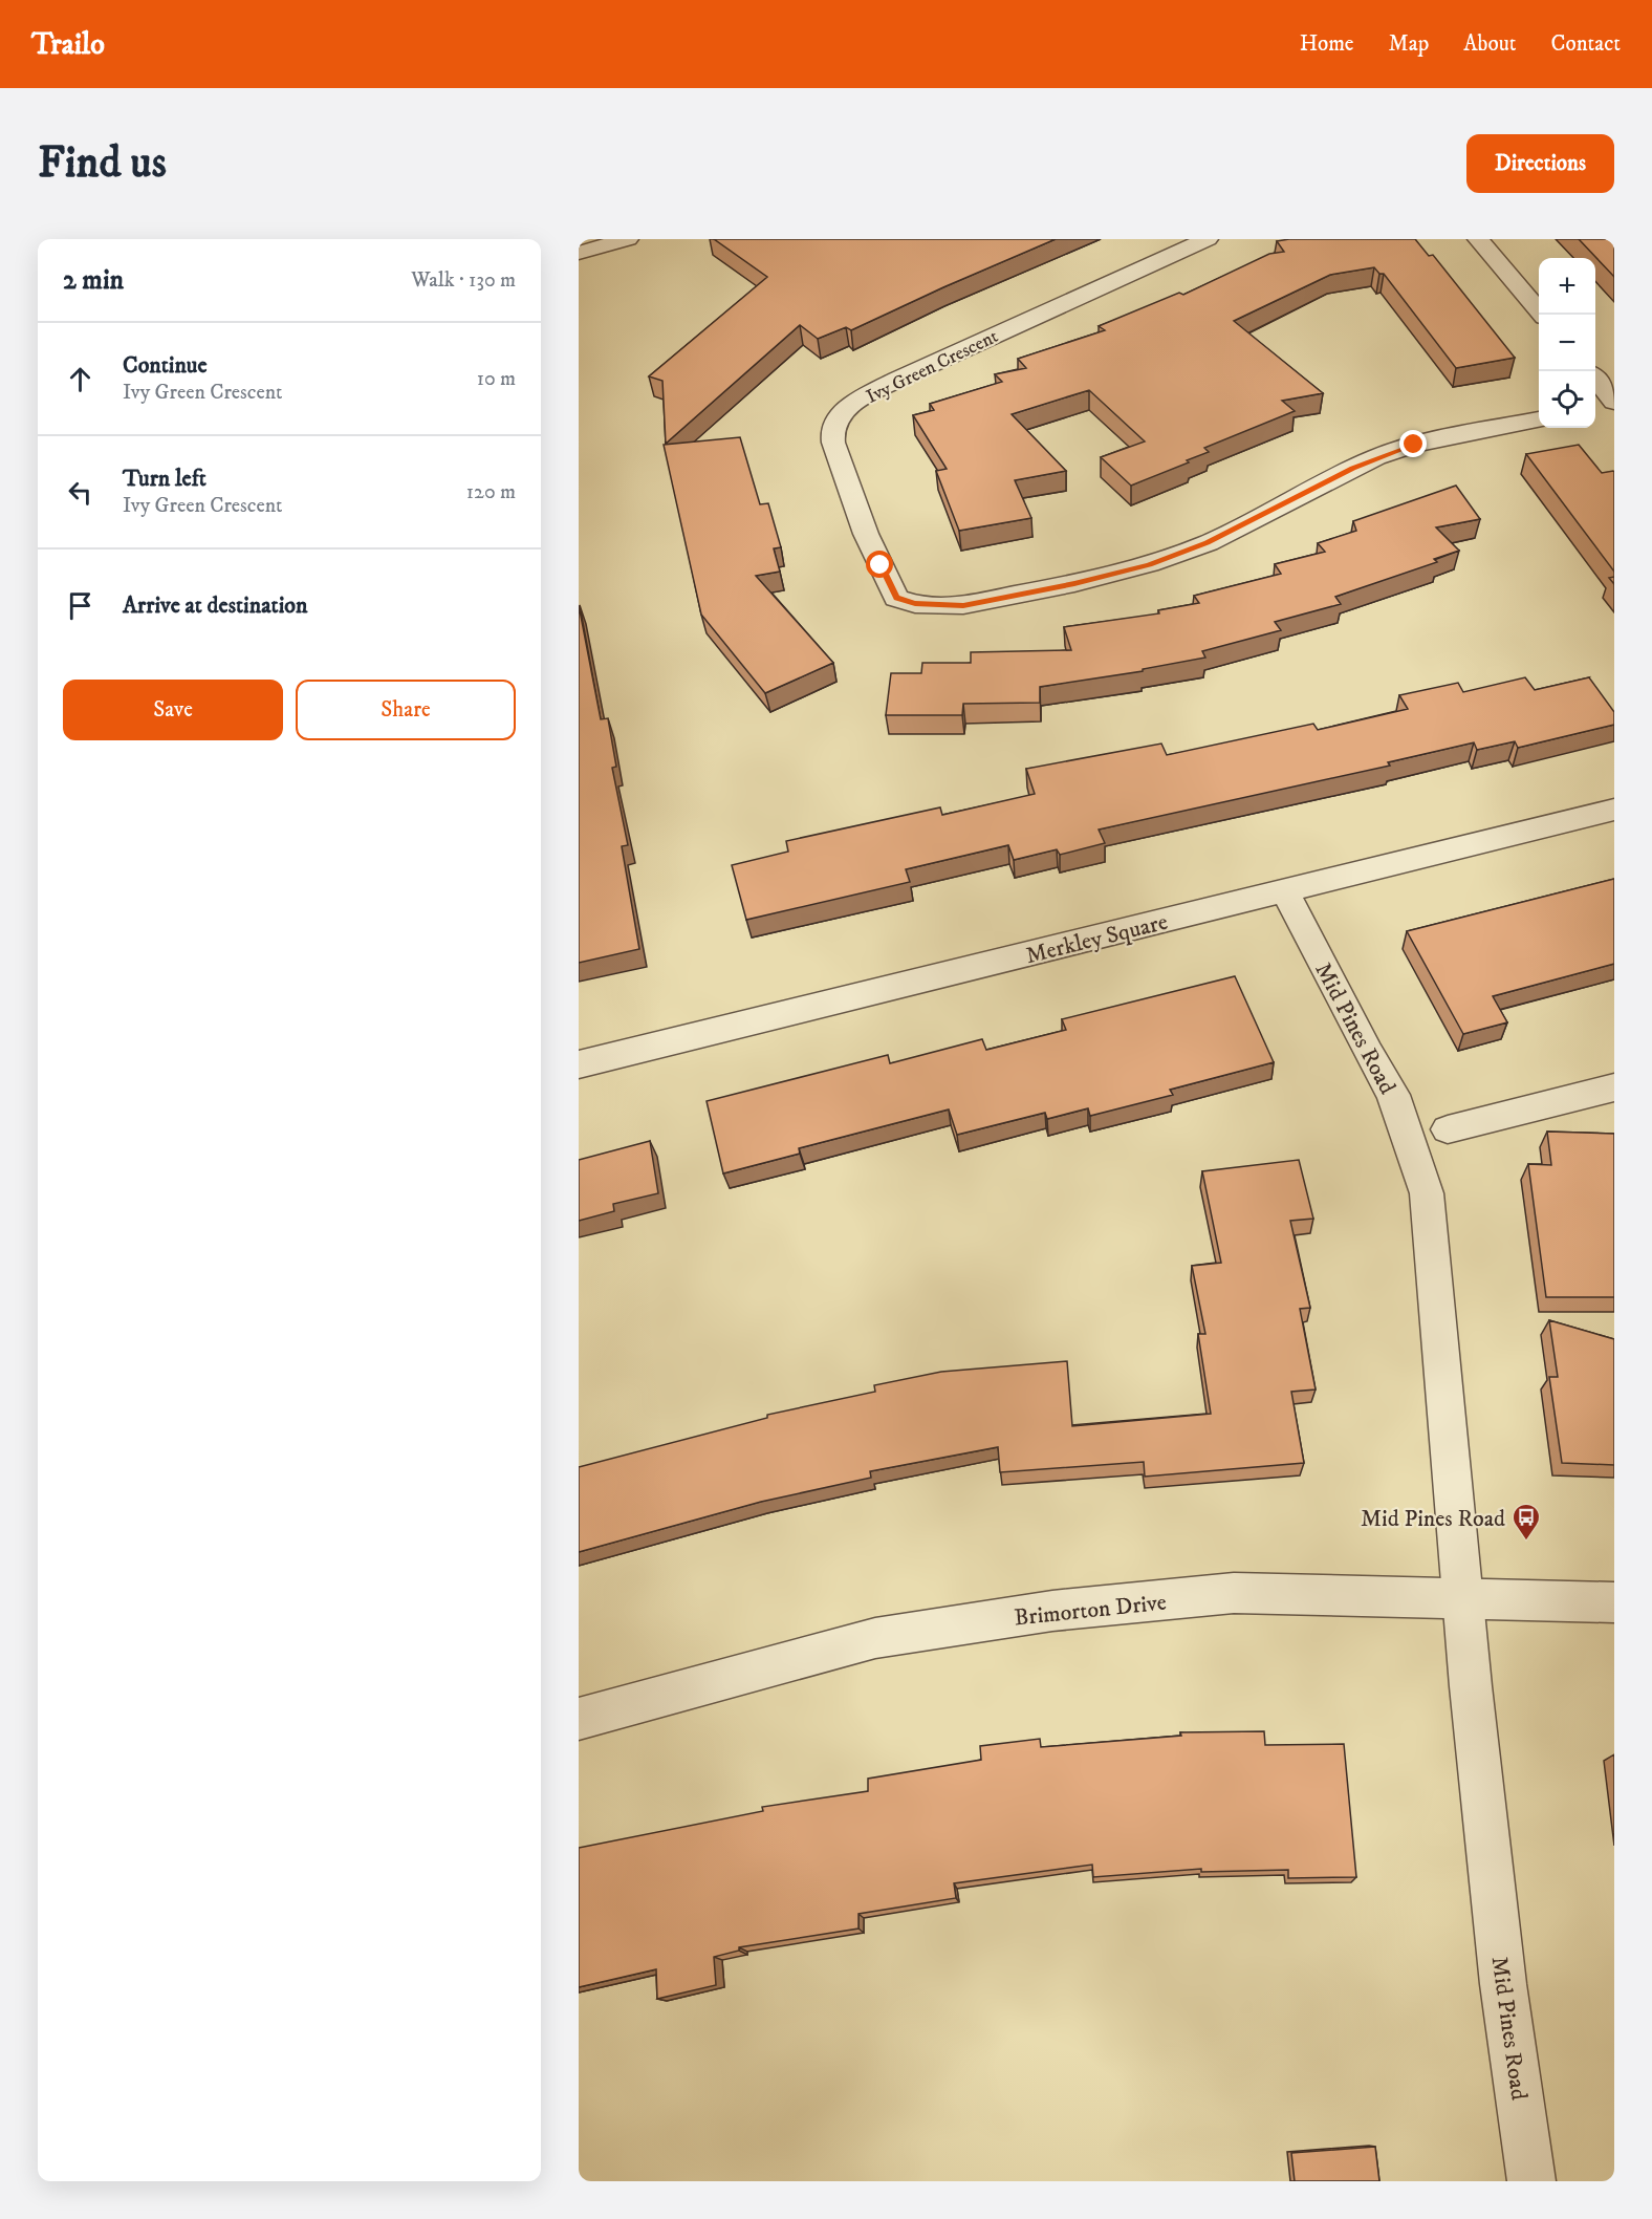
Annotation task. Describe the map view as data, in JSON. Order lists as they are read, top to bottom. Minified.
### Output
{"streets":{"street":["Ivy Green Crescent","Merkley Square","Mid Pines Road","Brimorton Drive"]},"crossings":[["Merkley Square","Mid Pines Road"],["Mid Pines Road","Brimorton Drive"]],"places":{"bus stop":["Mid Pines Road"]},"page":{"header":"Trailo","nav":["Home","Map","About","Contact"],"buttons":["Directions",["Save","Share"]],"title":"Find us","heading":["2 min","Walk · 130 m"],"map_buttons":["+","−"],"list":[["Continue","Ivy Green Crescent","10 m"],["Turn left","Ivy Green Crescent","120 m"],"Arrive at destination"]}}
